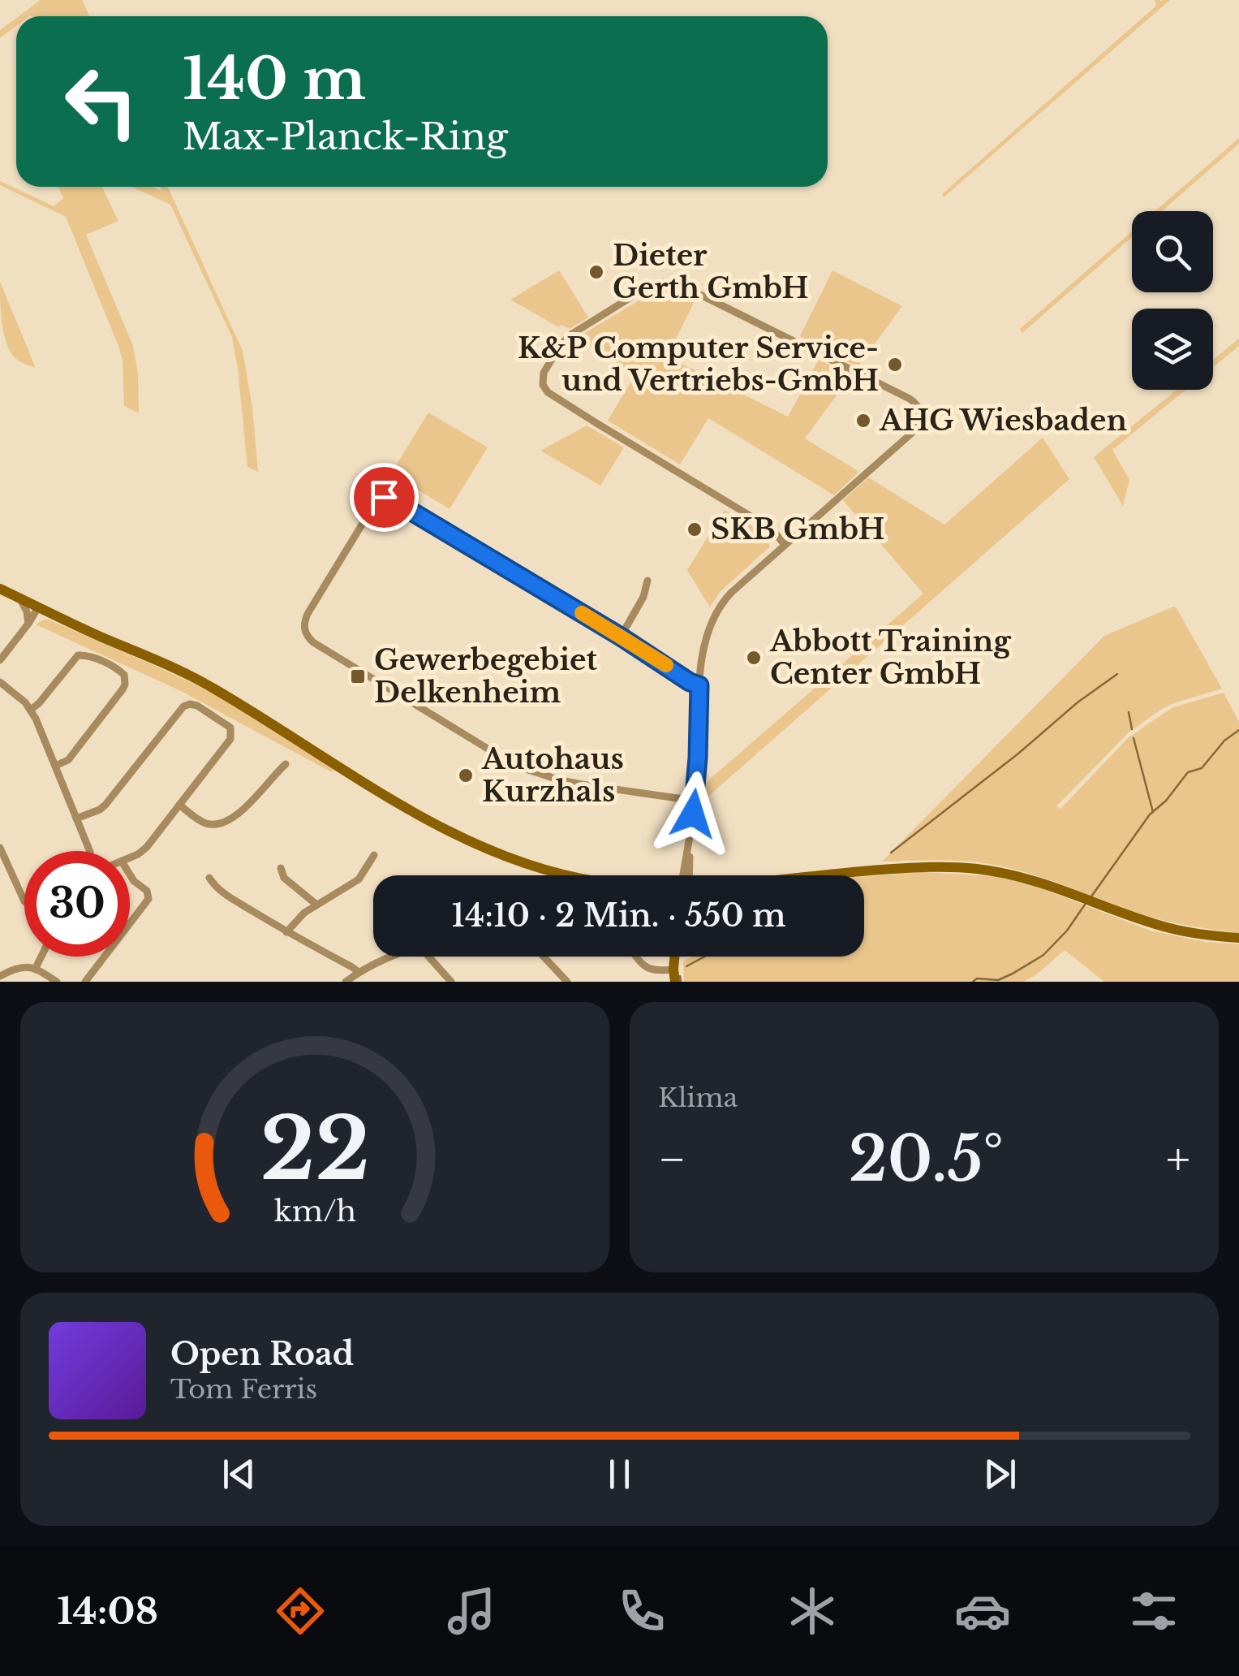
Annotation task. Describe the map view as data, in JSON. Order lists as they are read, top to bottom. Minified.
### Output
{"places":{"other":["Dieter Gerth GmbH","K&P Computer Service- und Vertriebs-GmbH","AHG Wiesbaden","SKB GmbH","Abbott Training Center GmbH","Autohaus Kurzhals"],"transit":["Gewerbegebiet Delkenheim"]},"page":{"turn":["140 m","Max-Planck-Ring"],"limit":"30","trip":"14:10 · 2 Min. · 550 m","tile":"Klima","heat":["−","20.5°","+"],"song":["Open Road","Tom Ferris"],"tabs":"14:08","gauge":["22","km/h"]}}
